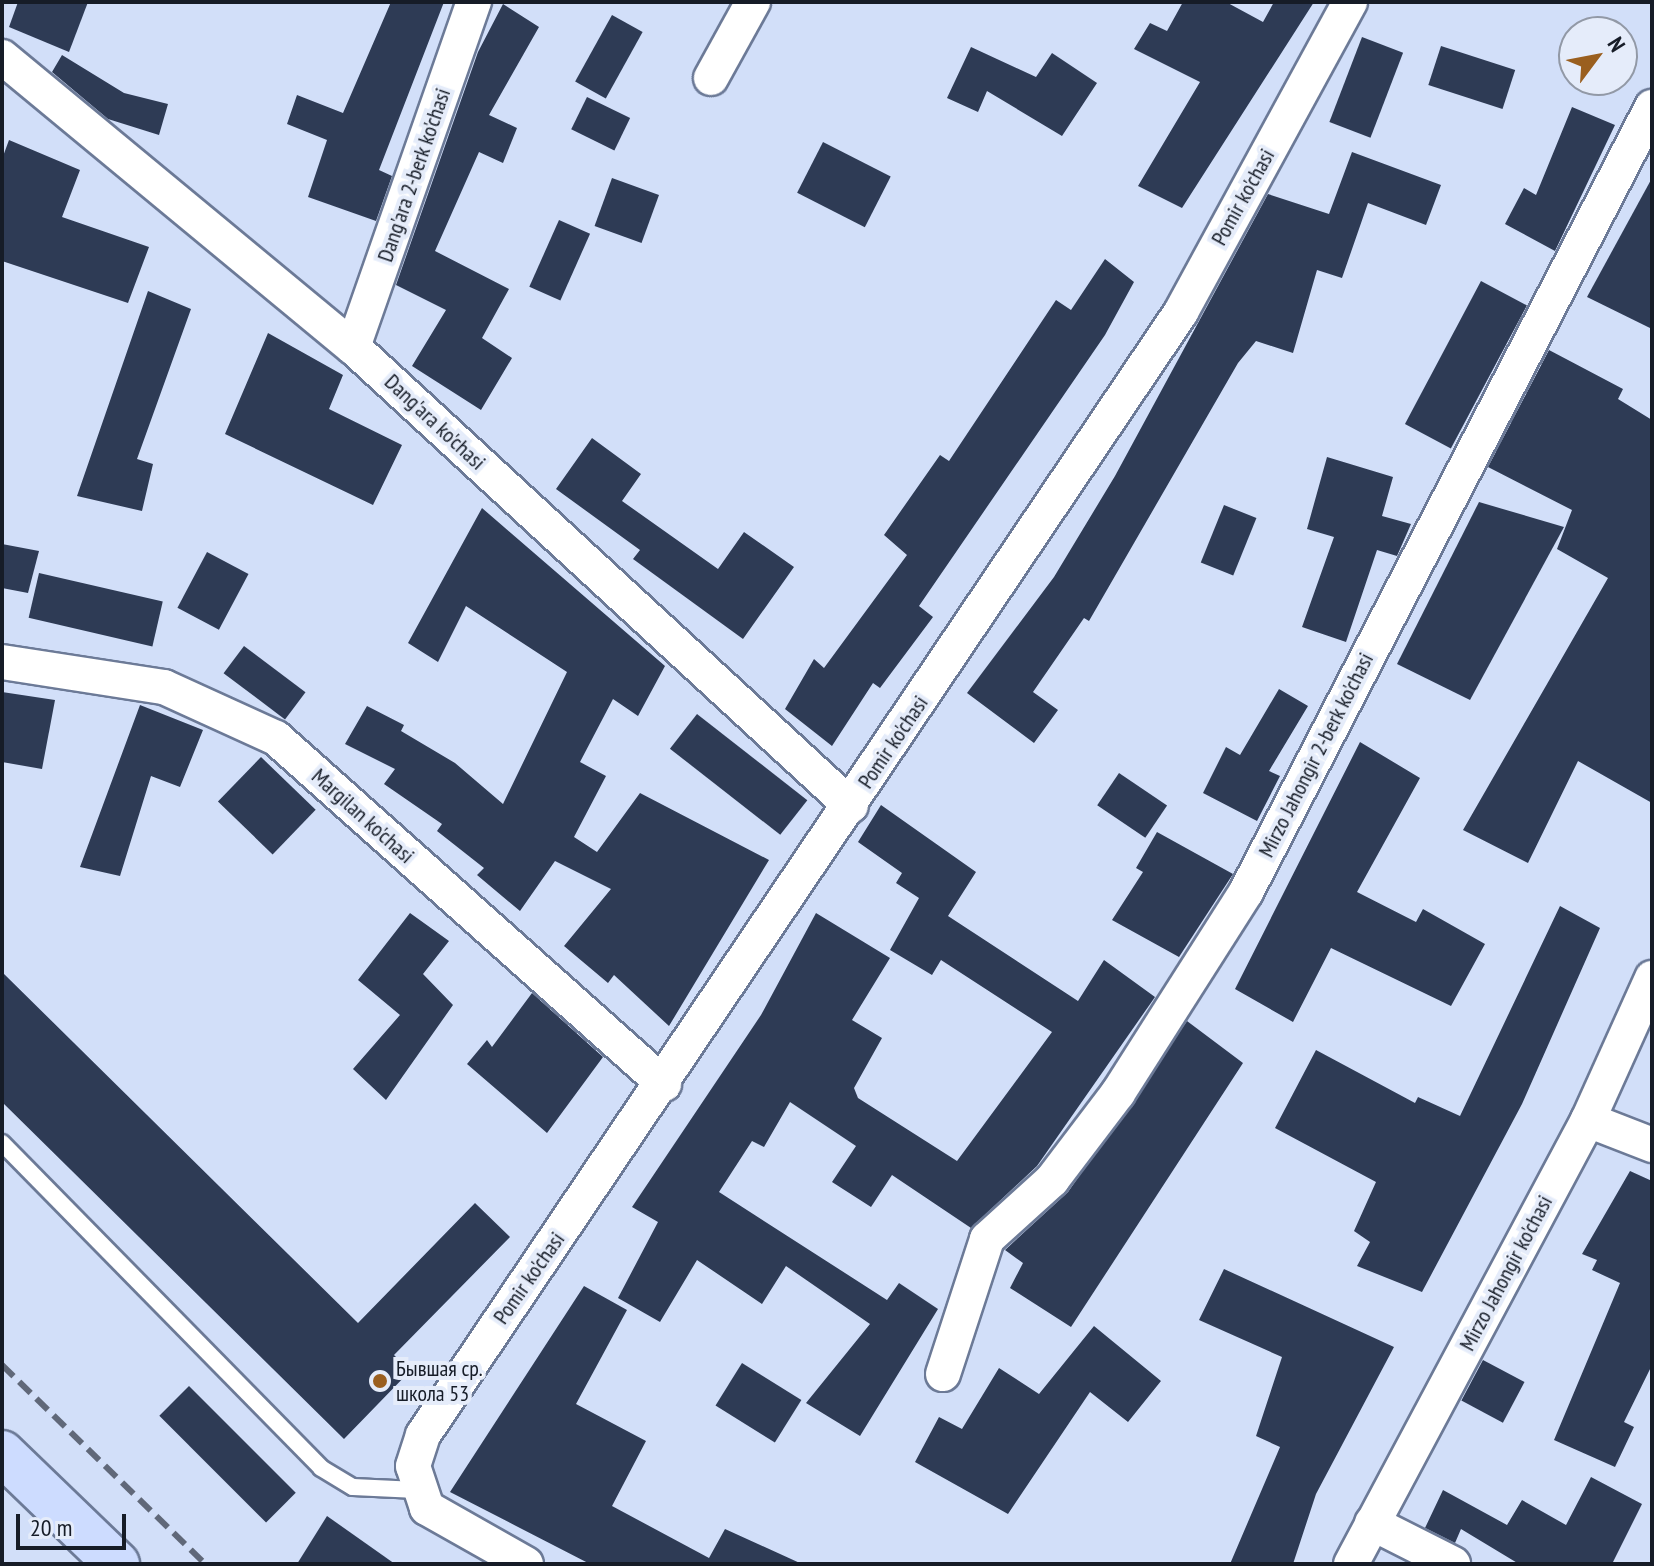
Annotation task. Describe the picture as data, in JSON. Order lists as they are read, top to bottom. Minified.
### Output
{"streets":{"street":["Dang'ara 2-berk ko'chasi","Pomir ko'chasi","Dang'ara ko'chasi","Mirzo Jahongir 2-berk ko'chasi","Margilan ko'chasi","Mirzo Jahongir ko'chasi"]},"crossings":[["Dang'ara 2-berk ko'chasi","Dang'ara ko'chasi"],["Pomir ko'chasi","Dang'ara ko'chasi"],["Pomir ko'chasi","Margilan ko'chasi"]],"places":["Бывшая ср. школа 53"],"scale_bar":"20 m","north":"top right"}
